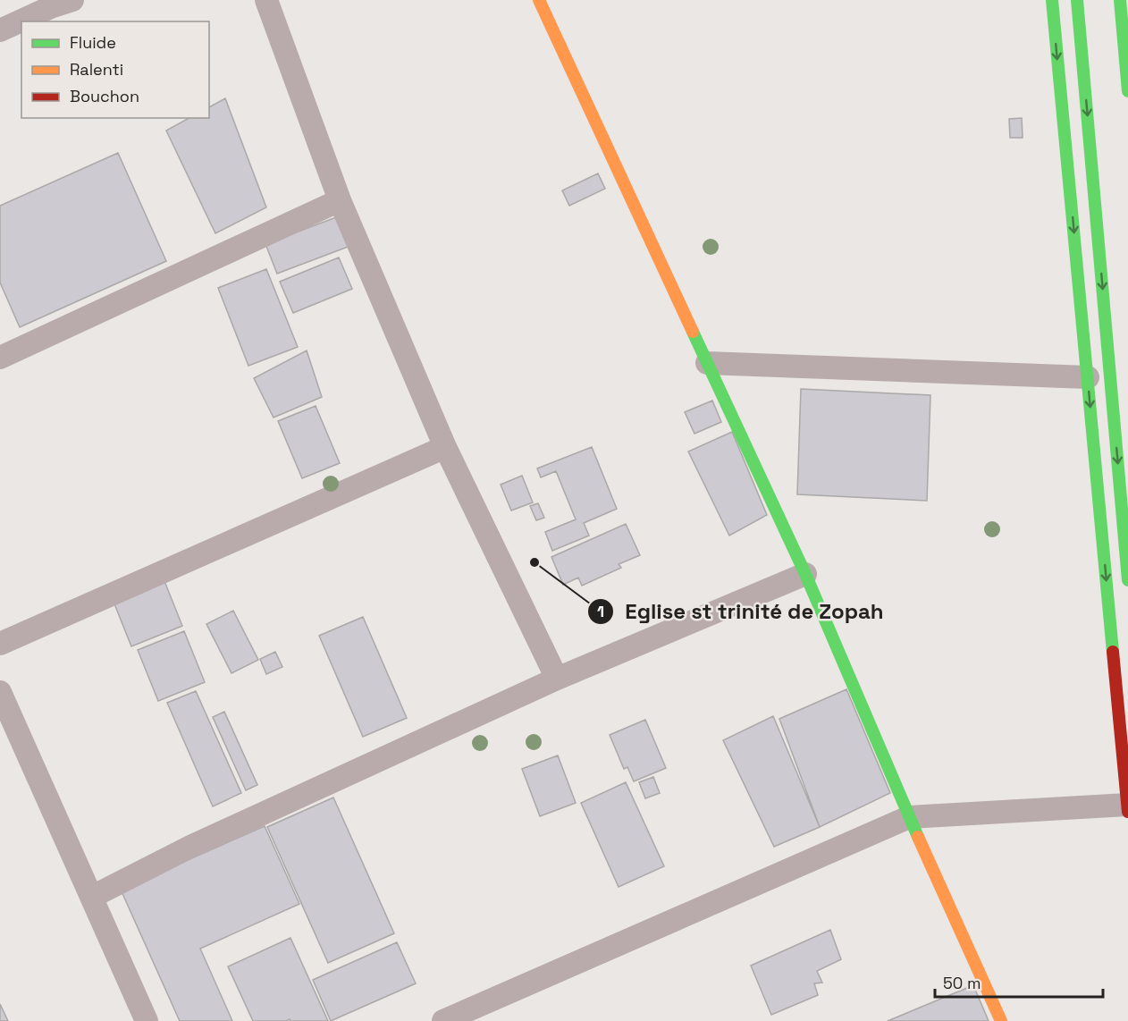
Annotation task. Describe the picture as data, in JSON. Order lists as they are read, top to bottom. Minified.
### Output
{"places":["Eglise st trinité de Zopah"],"legend":["Fluide","Ralenti","Bouchon"],"scale_bar":"50 m"}
